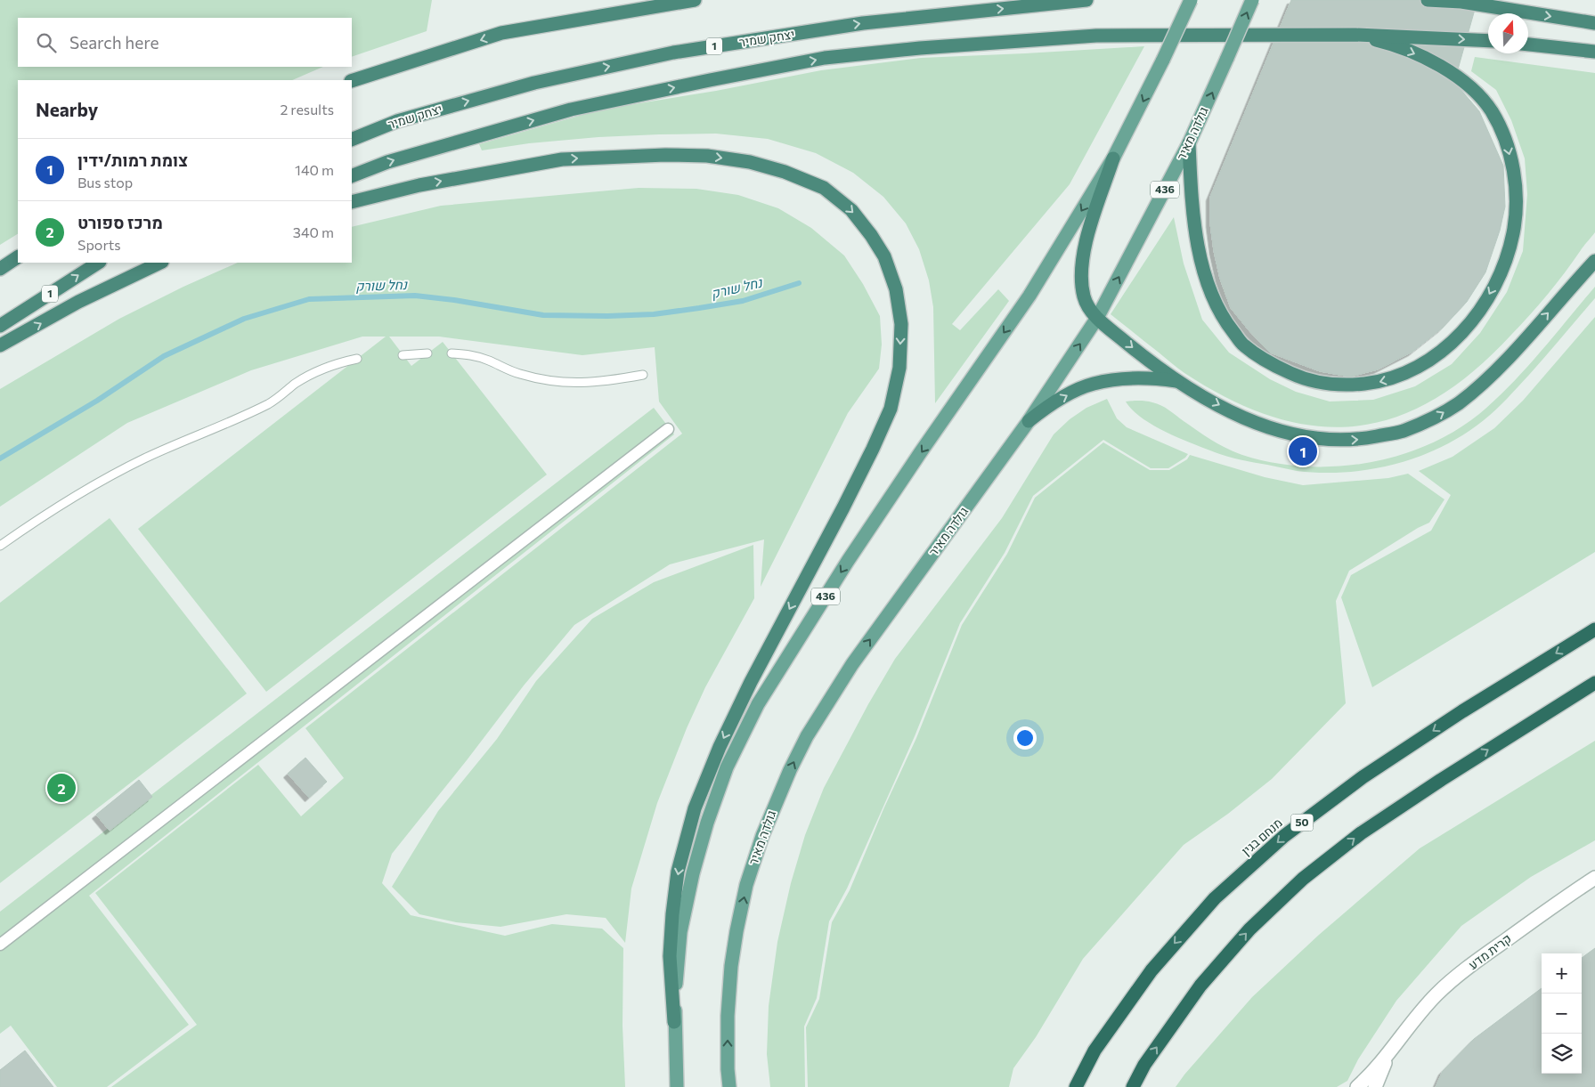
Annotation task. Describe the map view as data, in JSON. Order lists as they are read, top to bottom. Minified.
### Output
{"streets":{"highway":["יצחק שמיר","1","50","מנחם בגין"],"main road":["גולדה מאיר","436"],"street":["קרית מדע"]},"water":["נחל שורק"],"north":"top","page":{"search":"Search here","heading":["Nearby","2 results"],"list":[{"mark":"1","name":"צומת רמות/ידין","note":"Bus stop","value":"140 m"},{"mark":"2","name":"מרכז ספורט","note":"Sports","value":"340 m"}],"pins":["1","2"],"map_buttons":["+","−"]}}
